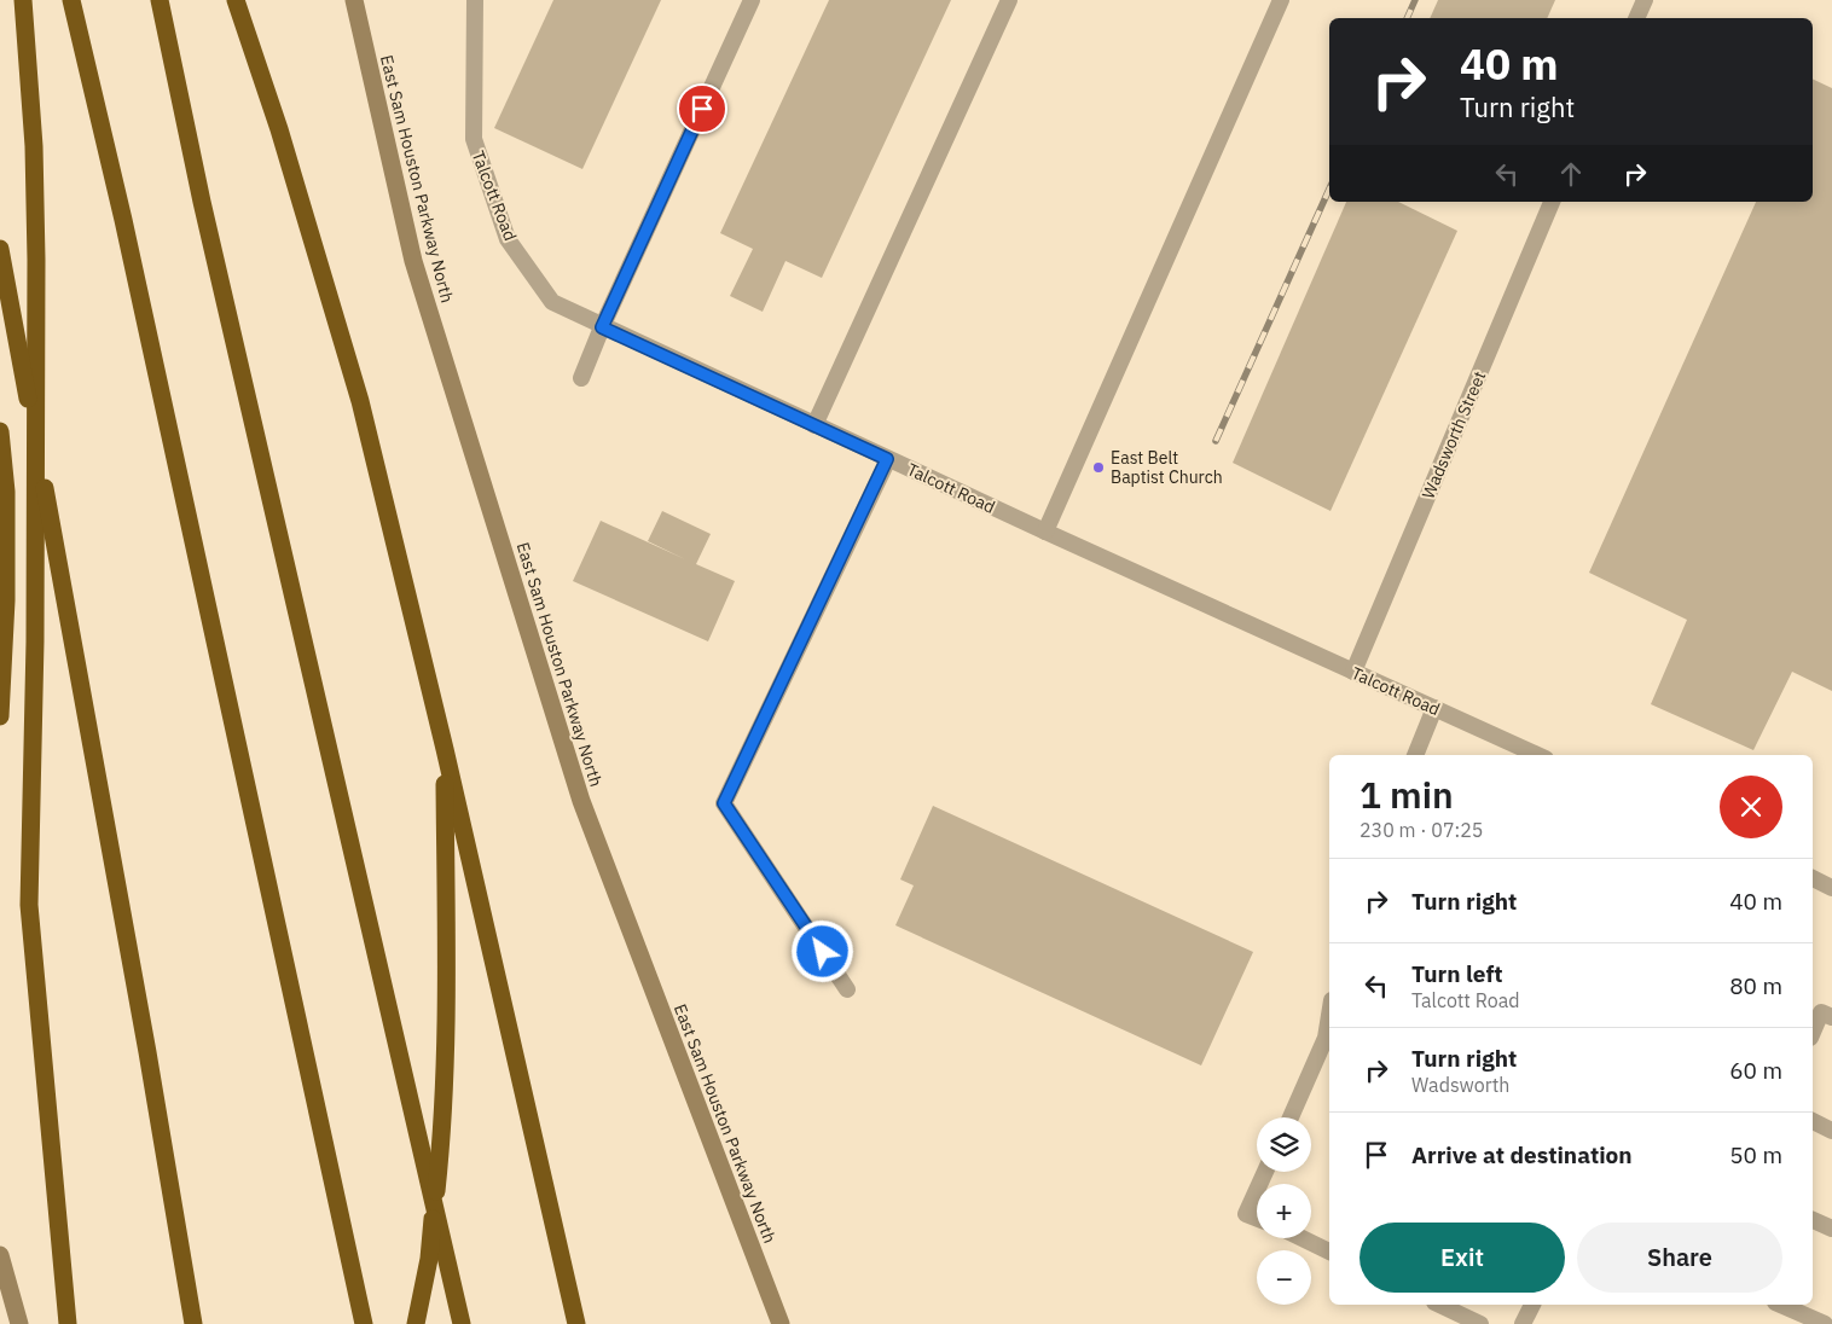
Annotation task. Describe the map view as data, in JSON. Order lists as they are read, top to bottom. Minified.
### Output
{"streets":{"main road":["East Sam Houston Parkway North"],"lane":["Talcott Road","Wadsworth Street"]},"crossings":[["Talcott Road","Wadsworth Street"]],"places":["East Belt Baptist Church"],"page":{"turn":["40 m","Turn right"],"heading":["1 min","230 m · 07:25"],"list":[{"name":"Turn right","value":"40 m"},{"name":"Turn left","note":"Talcott Road","value":"80 m"},{"name":"Turn right","note":"Wadsworth","value":"60 m"},{"name":"Arrive at destination","value":"50 m"}],"map_buttons":["+","−"],"buttons":["Exit","Share"]}}
